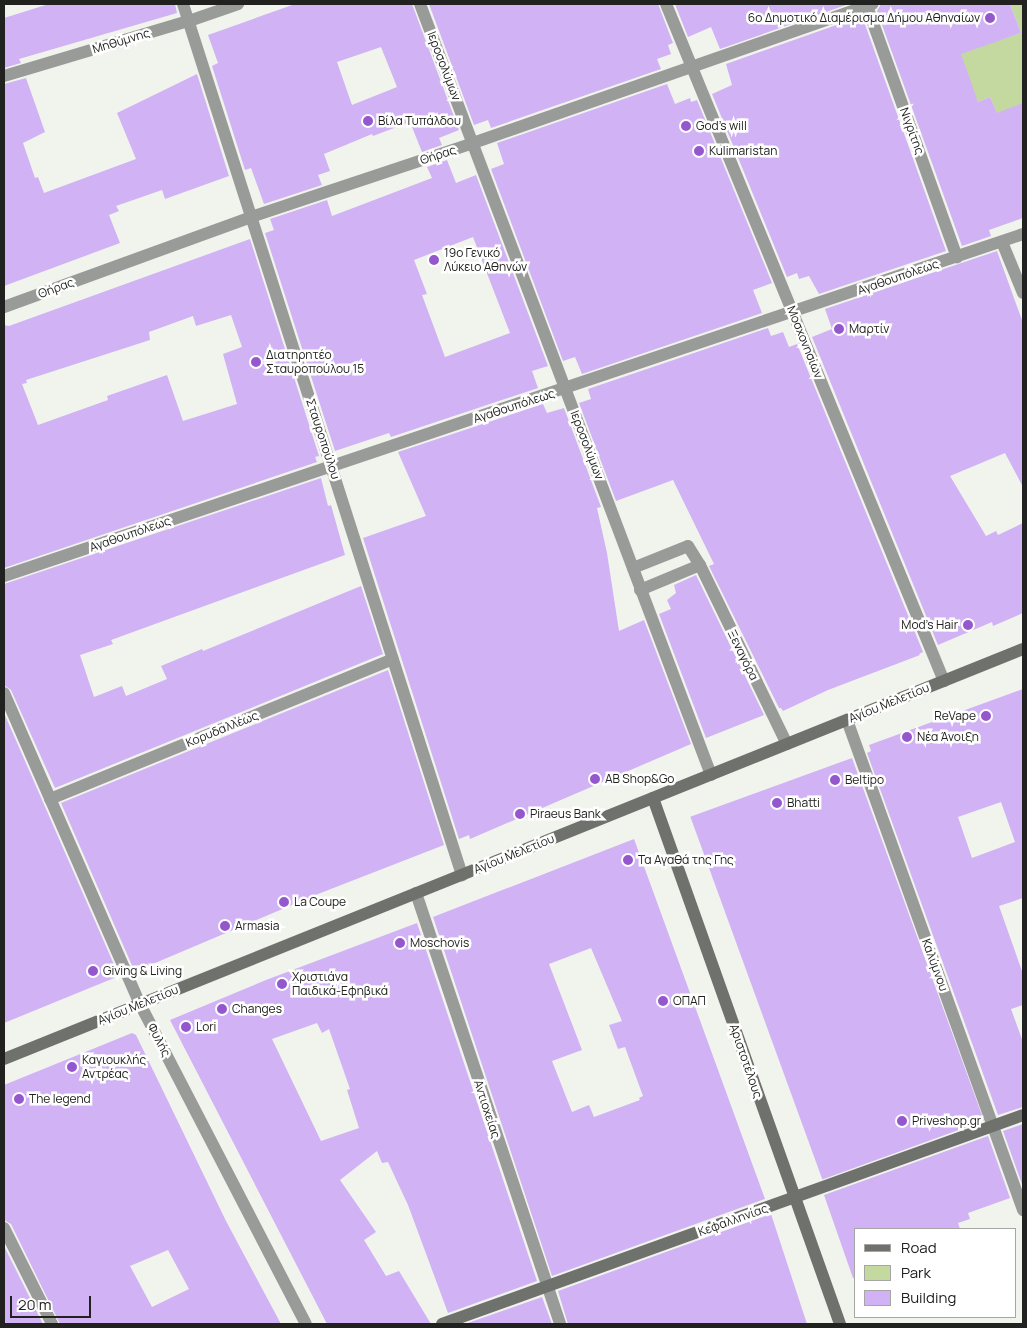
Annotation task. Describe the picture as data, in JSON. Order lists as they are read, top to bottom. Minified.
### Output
{"streets":{"street":["Μηθύμνης","Ιεροσολύμων","Νιγρίτης","Θήρας","Αγαθουπόλεως","Μοσχονησίων","Σταυροπούλου","Ξεναγόρα","Αγίου Μελετίου","Κορυδαλλέως","Καλύμνου","Φυλής","Αριστοτέλους","Αντιοχείας","Κεφαλληνίας"]},"crossings":[["Μηθύμνης","Σταυροπούλου"],["Ιεροσολύμων","Θήρας"],["Ιεροσολύμων","Αγαθουπόλεως"],["Ιεροσολύμων","Ξεναγόρα"],["Ιεροσολύμων","Αγίου Μελετίου"],["Νιγρίτης","Θήρας"],["Νιγρίτης","Αγαθουπόλεως"],["Θήρας","Μοσχονησίων"],["Θήρας","Σταυροπούλου"],["Αγαθουπόλεως","Μοσχονησίων"],["Αγαθουπόλεως","Σταυροπούλου"],["Μοσχονησίων","Αγίου Μελετίου"],["Σταυροπούλου","Αγίου Μελετίου"],["Σταυροπούλου","Κορυδαλλέως"],["Ξεναγόρα","Αγίου Μελετίου"],["Αγίου Μελετίου","Καλύμνου"],["Αγίου Μελετίου","Φυλής"],["Αγίου Μελετίου","Αριστοτέλους"],["Αγίου Μελετίου","Αντιοχείας"],["Κορυδαλλέως","Φυλής"],["Καλύμνου","Κεφαλληνίας"],["Αριστοτέλους","Κεφαλληνίας"],["Αντιοχείας","Κεφαλληνίας"]],"places":["6ο Δημοτικό Διαμέρισμα Δήμου Αθηναίων","Βίλα Τυπάλδου","God's will","Kulimaristan","19ο Γενικό Λύκειο Αθηνών","Μαρτίν","Διατηρητέο Σταυροπούλου 15","Mod's Hair","ReVape","Νέα Άνοιξη","ΑΒ Shop&Go","Beltipo","Bhatti","Piraeus Bank","Τα Αγαθά της Γης","La Coupe","Armasia","Moschovis","Giving & Living","Χριστιάνα Παιδικά-Εφηβικά","ΟΠΑΠ","Changes","Lori","Καγιουκλής Αντρέας","The legend","Priveshop.gr"],"legend":["Road","Park","Building"],"scale_bar":"20 m"}
